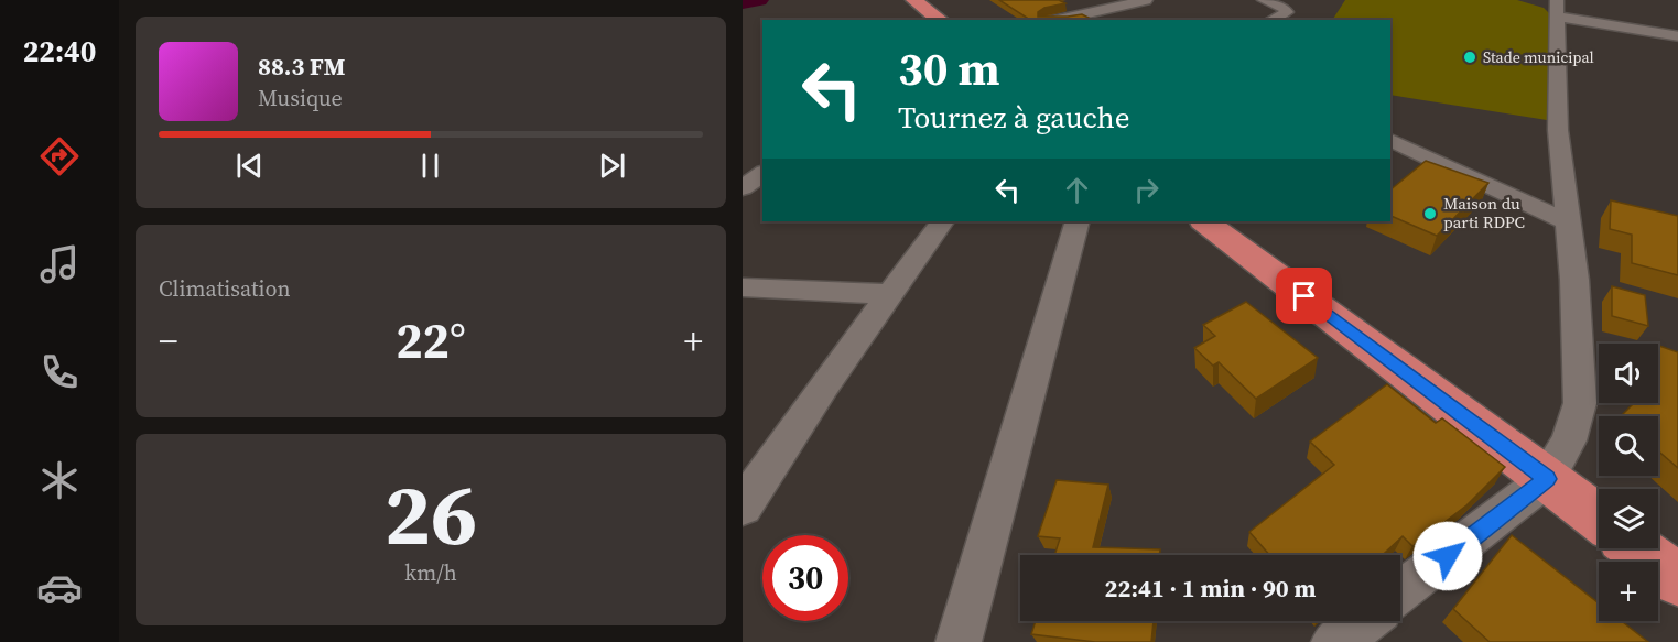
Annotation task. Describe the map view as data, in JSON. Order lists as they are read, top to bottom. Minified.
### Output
{"places":["Stade municipal","Maison du parti RDPC"],"page":{"tabs":"22:40","turn":["30 m","Tournez à gauche"],"song":["88.3 FM","Musique"],"tile":["Climatisation",["26","km/h"]],"heat":["−","22°","+"],"map_buttons":"+","limit":"30","trip":"22:41 · 1 min · 90 m"}}
